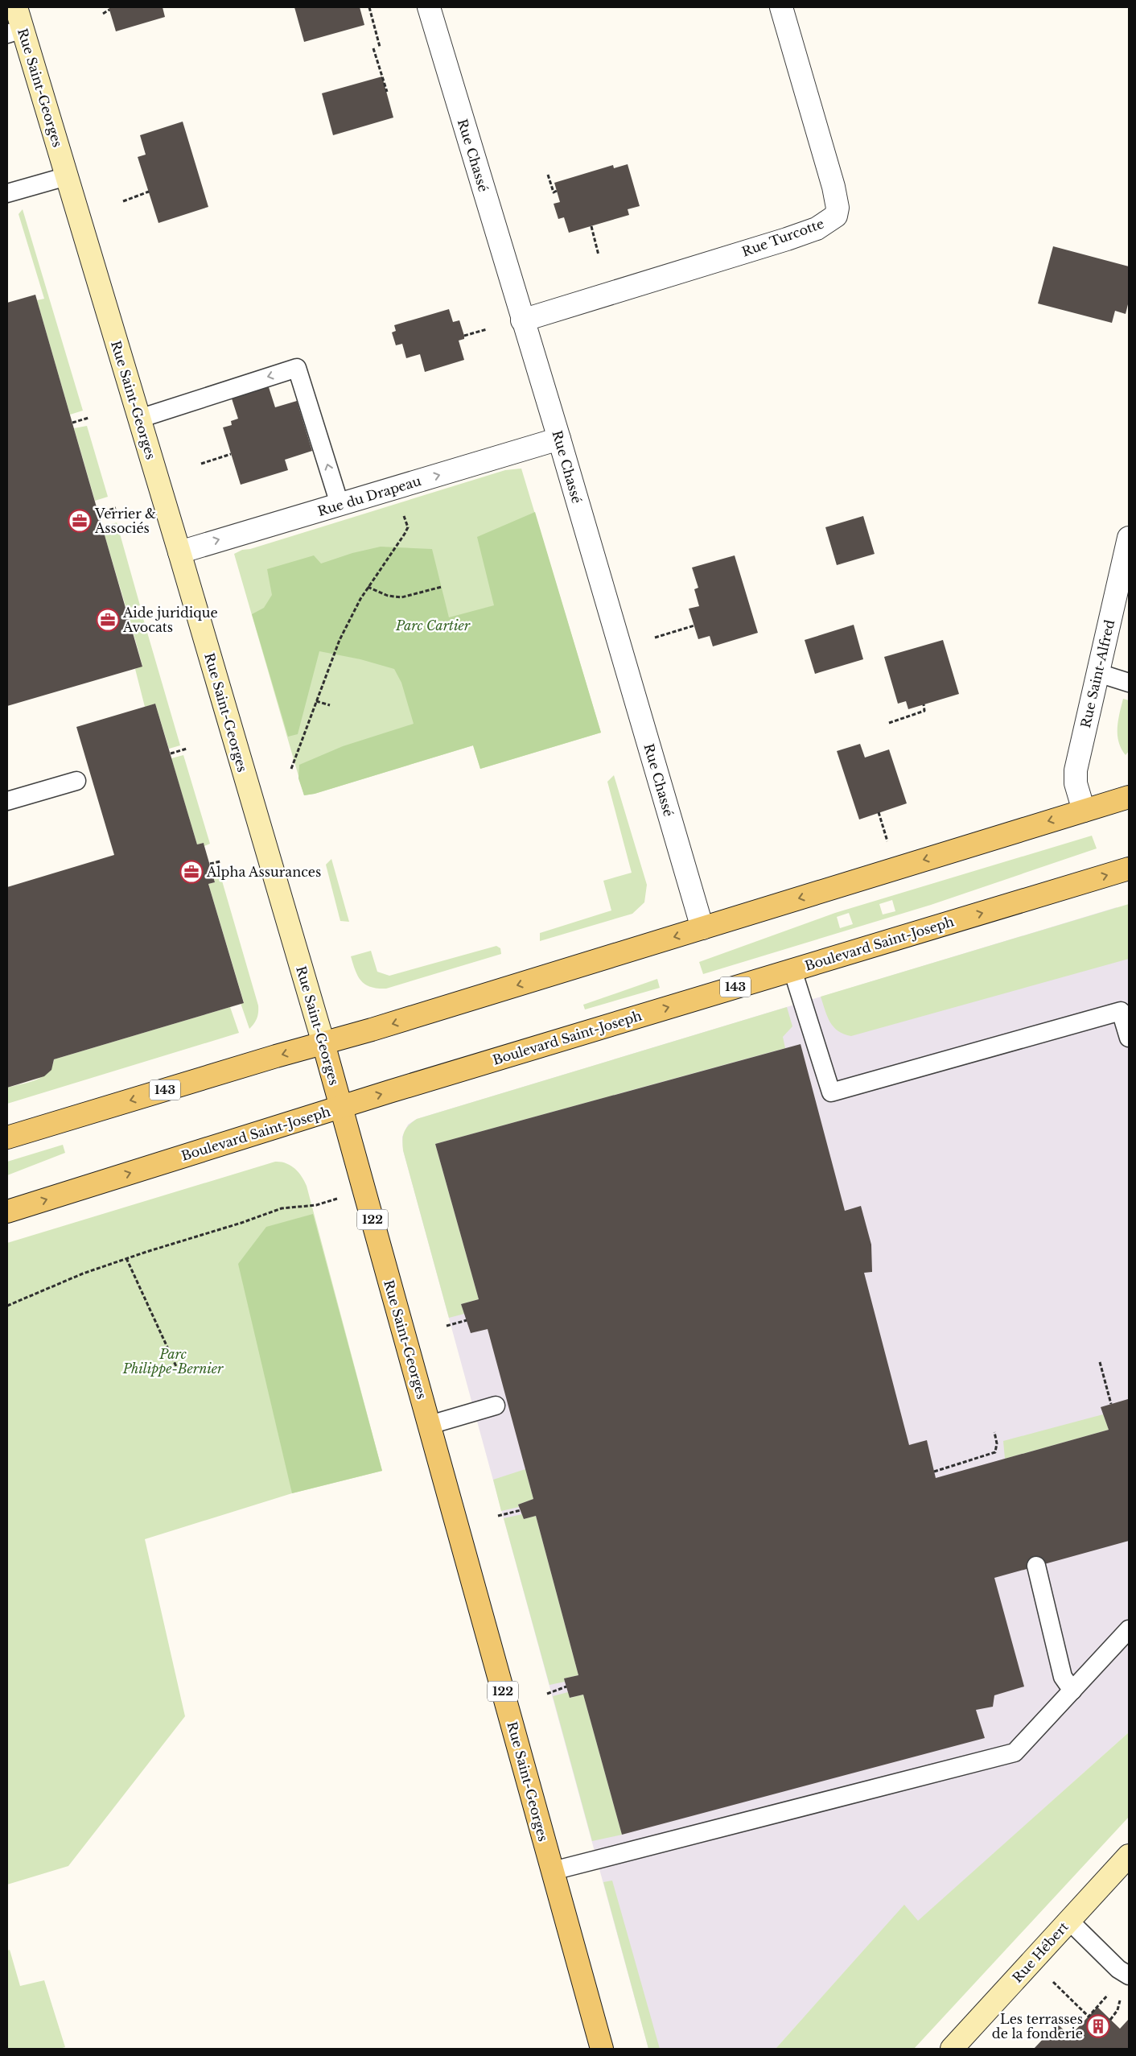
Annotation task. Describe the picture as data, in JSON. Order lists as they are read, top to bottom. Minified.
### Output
{"streets":{"main road":["Rue Saint-Georges","Boulevard Saint-Joseph","143","122"],"street":["Rue Chassé","Rue Turcotte","Rue du Drapeau","Rue Saint-Alfred","Rue Hébert"]},"crossings":[["Rue Saint-Georges","Rue du Drapeau"],["Rue Saint-Georges","Boulevard Saint-Joseph"],["Rue Saint-Georges","143"],["Rue Chassé","Rue Turcotte"],["Rue Chassé","Rue du Drapeau"],["Rue Chassé","143"],["Rue Saint-Alfred","143"]],"one_way":["Rue du Drapeau"],"parks":["Parc Cartier","Parc Philippe-Bernier"],"places":{"office":["Verrier & Associés","Aide juridique Avocats","Alpha Assurances"],"building":["Les terrasses de la fonderie"]}}
